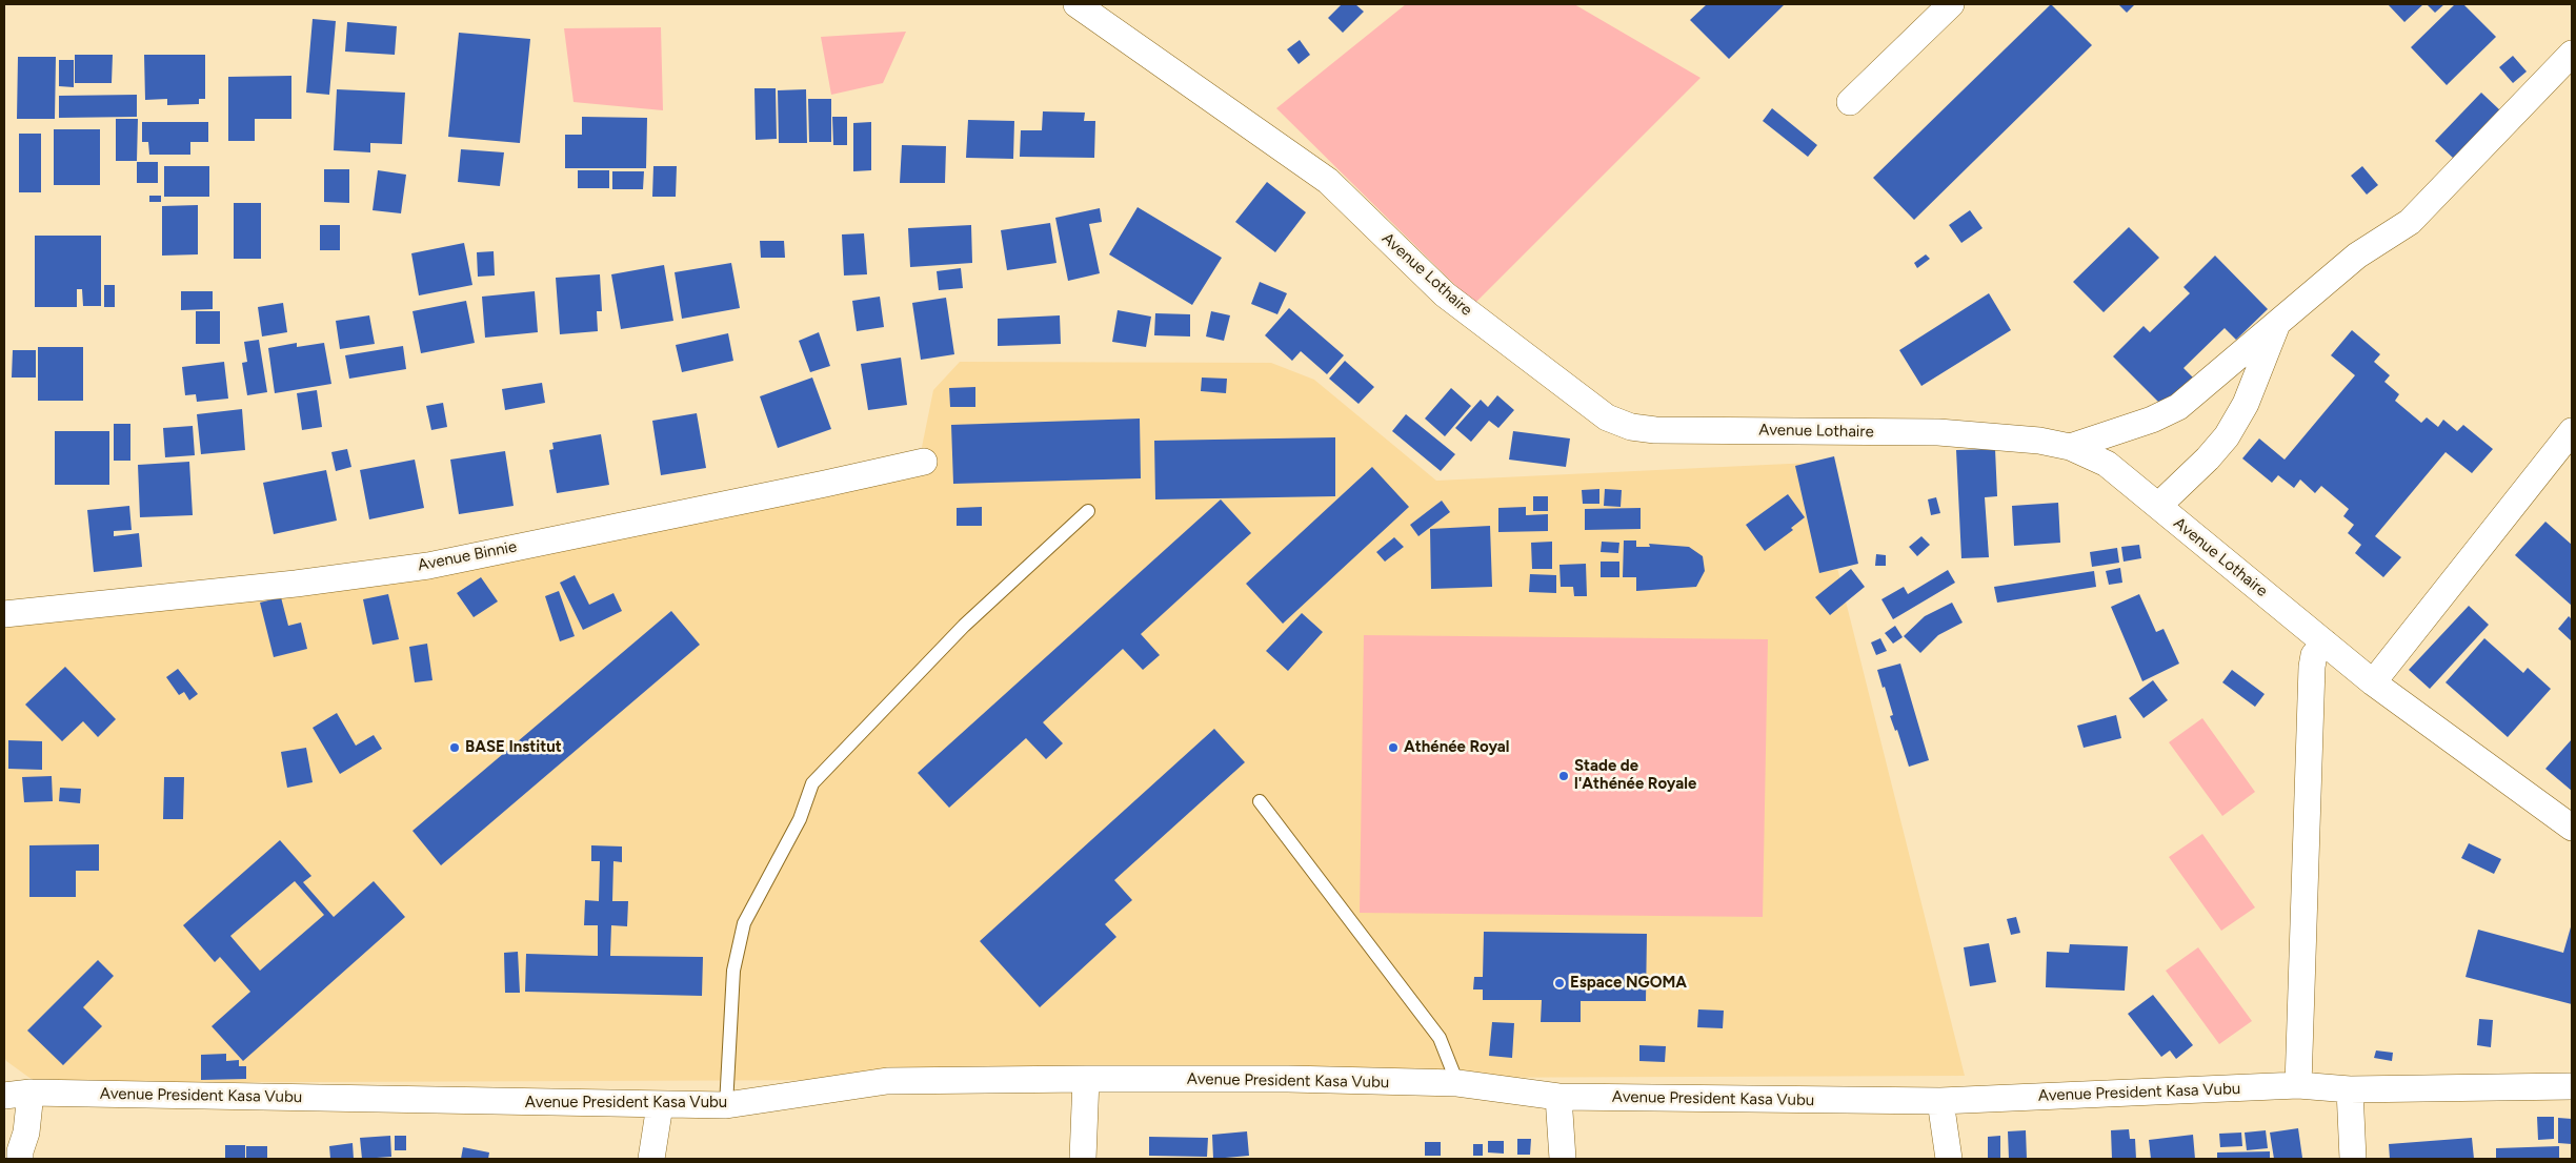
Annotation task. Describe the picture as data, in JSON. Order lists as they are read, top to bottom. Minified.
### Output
{"streets":{"street":["Avenue Lothaire","Avenue Binnie","Avenue President Kasa Vubu"]},"places":["BASE Institut","Athénée Royal","Stade de l'Athénée Royale","Espace NGOMA"]}
